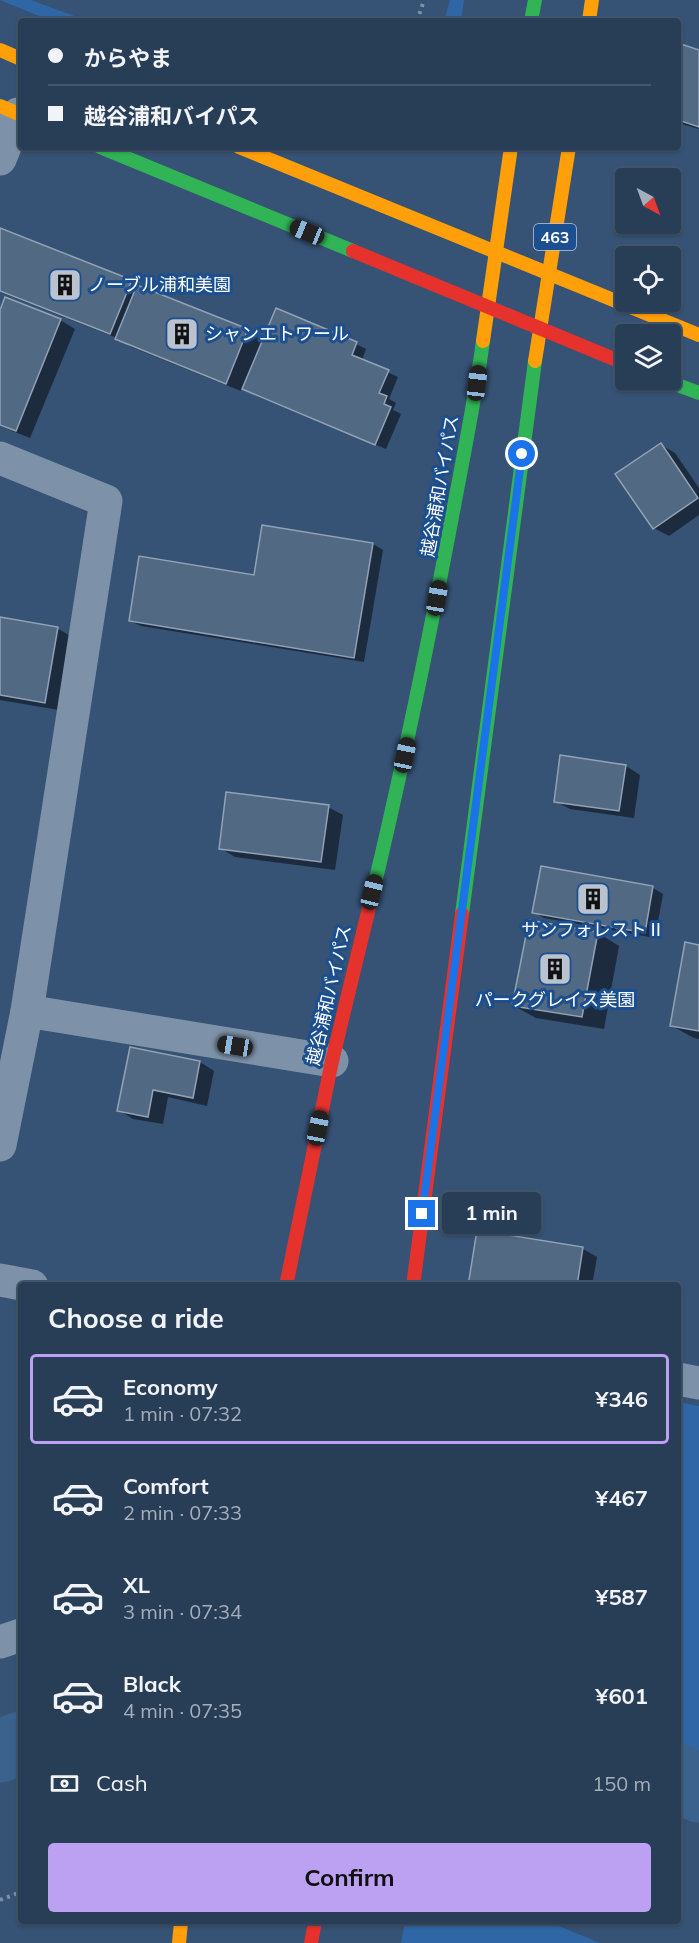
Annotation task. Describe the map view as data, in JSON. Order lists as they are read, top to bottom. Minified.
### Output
{"streets":{"main road":["463","越谷浦和バイパス"]},"places":{"building":["ノーブル浦和美園","シャンエトワール","サンフォレストⅡ","パークグレイス美園"]},"north":"bottom right","page":{"banner":["からやま","越谷浦和バイパス"],"bubble":"1 min","heading":"Choose a ride","list":[{"name":"Economy","note":"1 min · 07:32","value":"¥346"},{"name":"Comfort","note":"2 min · 07:33","value":"¥467"},{"name":"XL","note":"3 min · 07:34","value":"¥587"},{"name":"Black","note":"4 min · 07:35","value":"¥601"}],"pay":["Cash","150 m"],"buttons":"Confirm"}}
